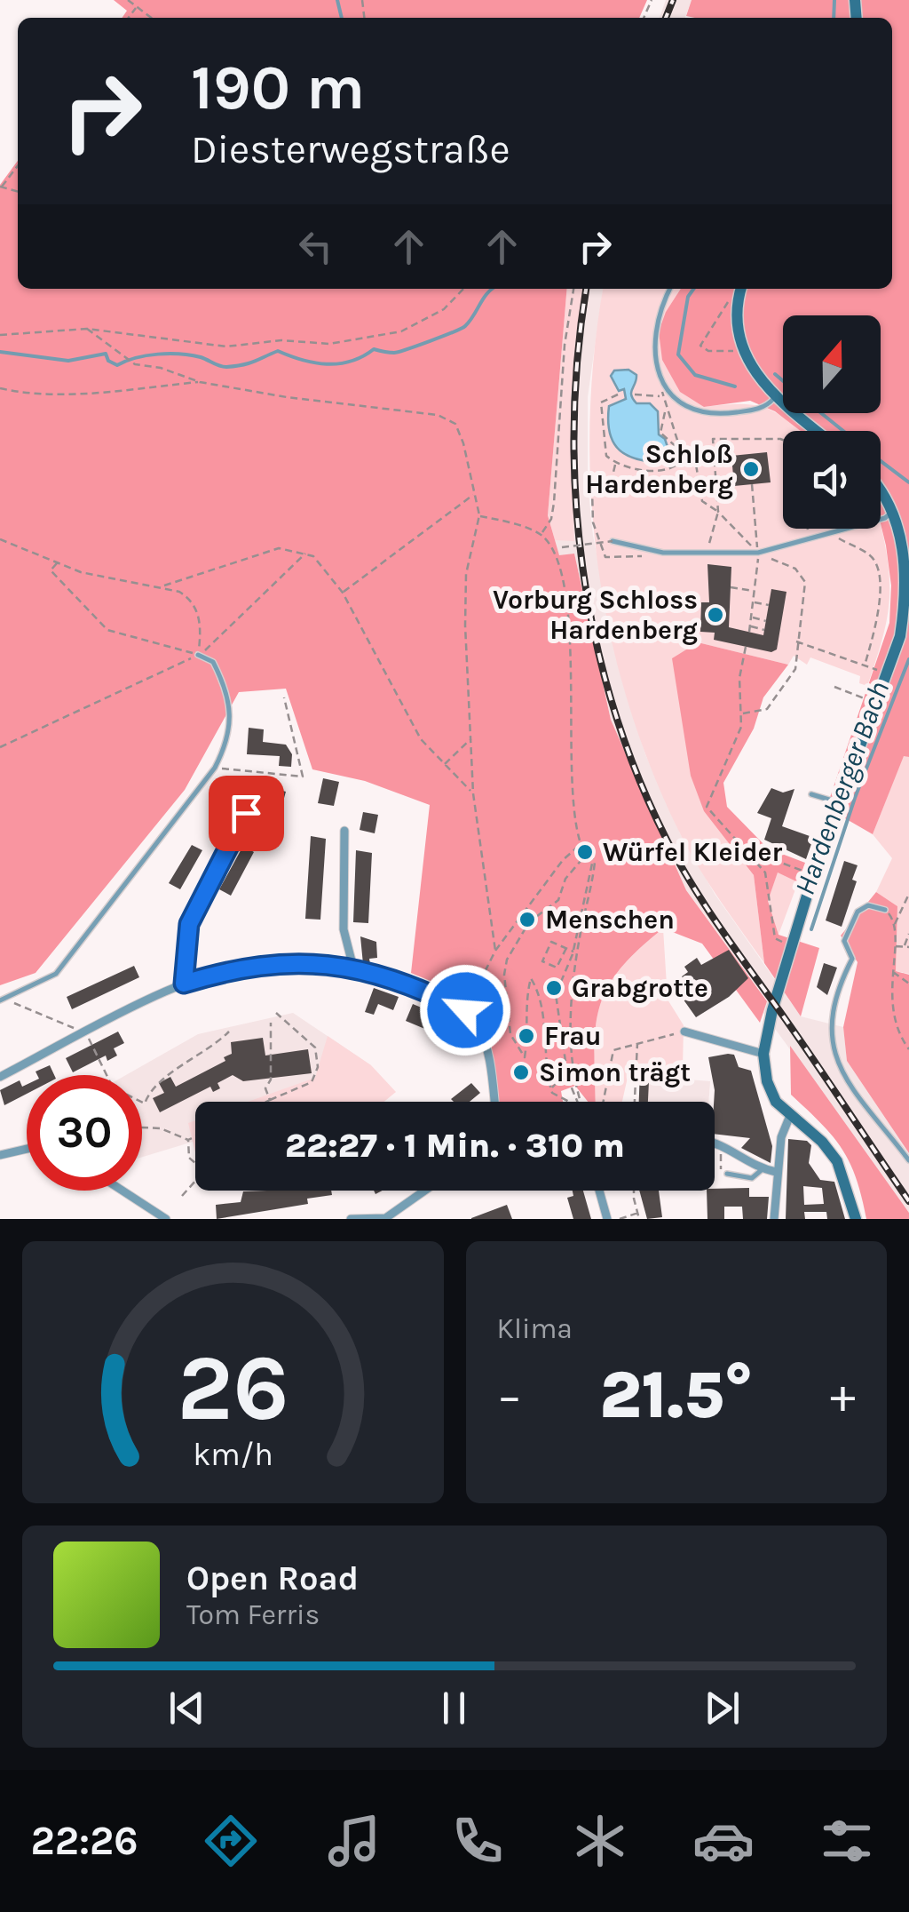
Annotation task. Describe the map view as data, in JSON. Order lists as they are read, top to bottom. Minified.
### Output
{"water":["Hardenberger Bach"],"places":["Schloß Hardenberg","Vorburg Schloss Hardenberg","Würfel Kleider","Menschen","Grabgrotte","Frau","Simon trägt"],"north":"top","page":{"turn":["190 m","Diesterwegstraße"],"limit":"30","trip":"22:27 · 1 Min. · 310 m","tile":"Klima","heat":["−","21.5°","+"],"song":["Open Road","Tom Ferris"],"tabs":"22:26","gauge":["26","km/h"]}}
